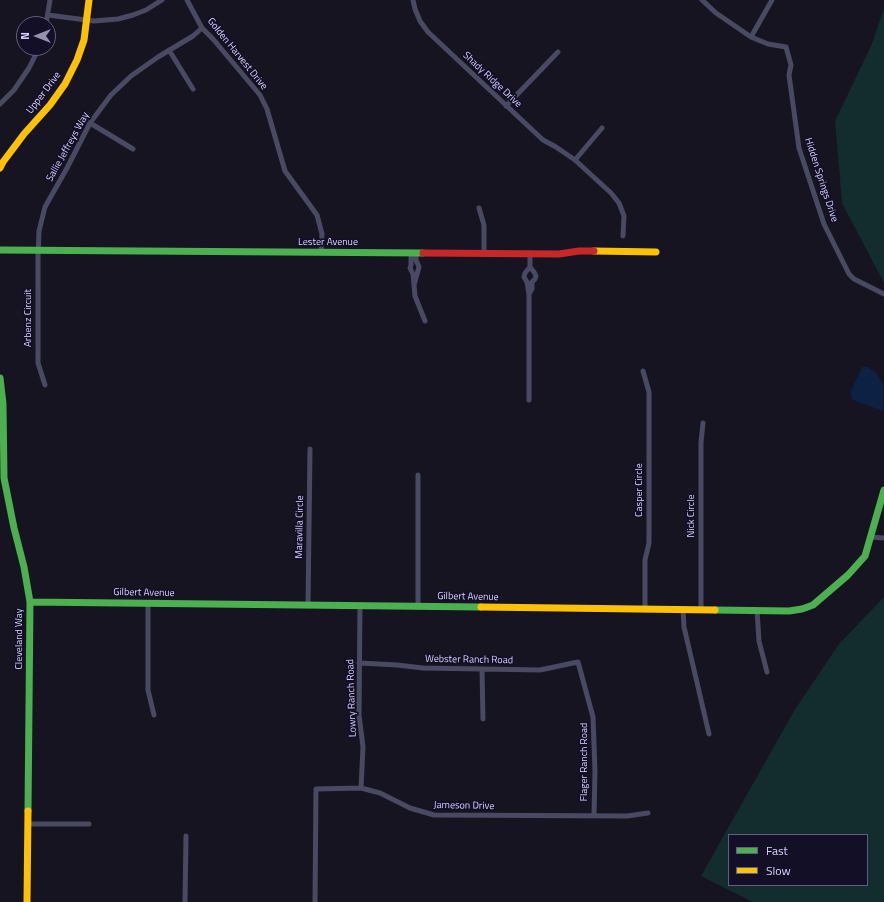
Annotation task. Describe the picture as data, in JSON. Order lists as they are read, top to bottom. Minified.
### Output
{"streets":{"street":["Golden Harvest Drive","Shady Ridge Drive","Upper Drive","Sallie Jeffreys Way","Hidden Springs Drive","Lester Avenue","Arbenz Circuit","Casper Circle","Nick Circle","Maravilla Circle","Gilbert Avenue","Cleveland Way","Webster Ranch Road","Lowry Ranch Road","Flager Ranch Road","Jameson Drive"]},"crossings":[["Golden Harvest Drive","Sallie Jeffreys Way"],["Golden Harvest Drive","Lester Avenue"],["Sallie Jeffreys Way","Lester Avenue"],["Sallie Jeffreys Way","Arbenz Circuit"],["Lester Avenue","Arbenz Circuit"],["Casper Circle","Gilbert Avenue"],["Nick Circle","Gilbert Avenue"],["Maravilla Circle","Gilbert Avenue"],["Gilbert Avenue","Cleveland Way"],["Gilbert Avenue","Lowry Ranch Road"],["Webster Ranch Road","Lowry Ranch Road"],["Webster Ranch Road","Flager Ranch Road"],["Lowry Ranch Road","Jameson Drive"],["Flager Ranch Road","Jameson Drive"]],"legend":["Fast","Slow"],"north":"left"}
